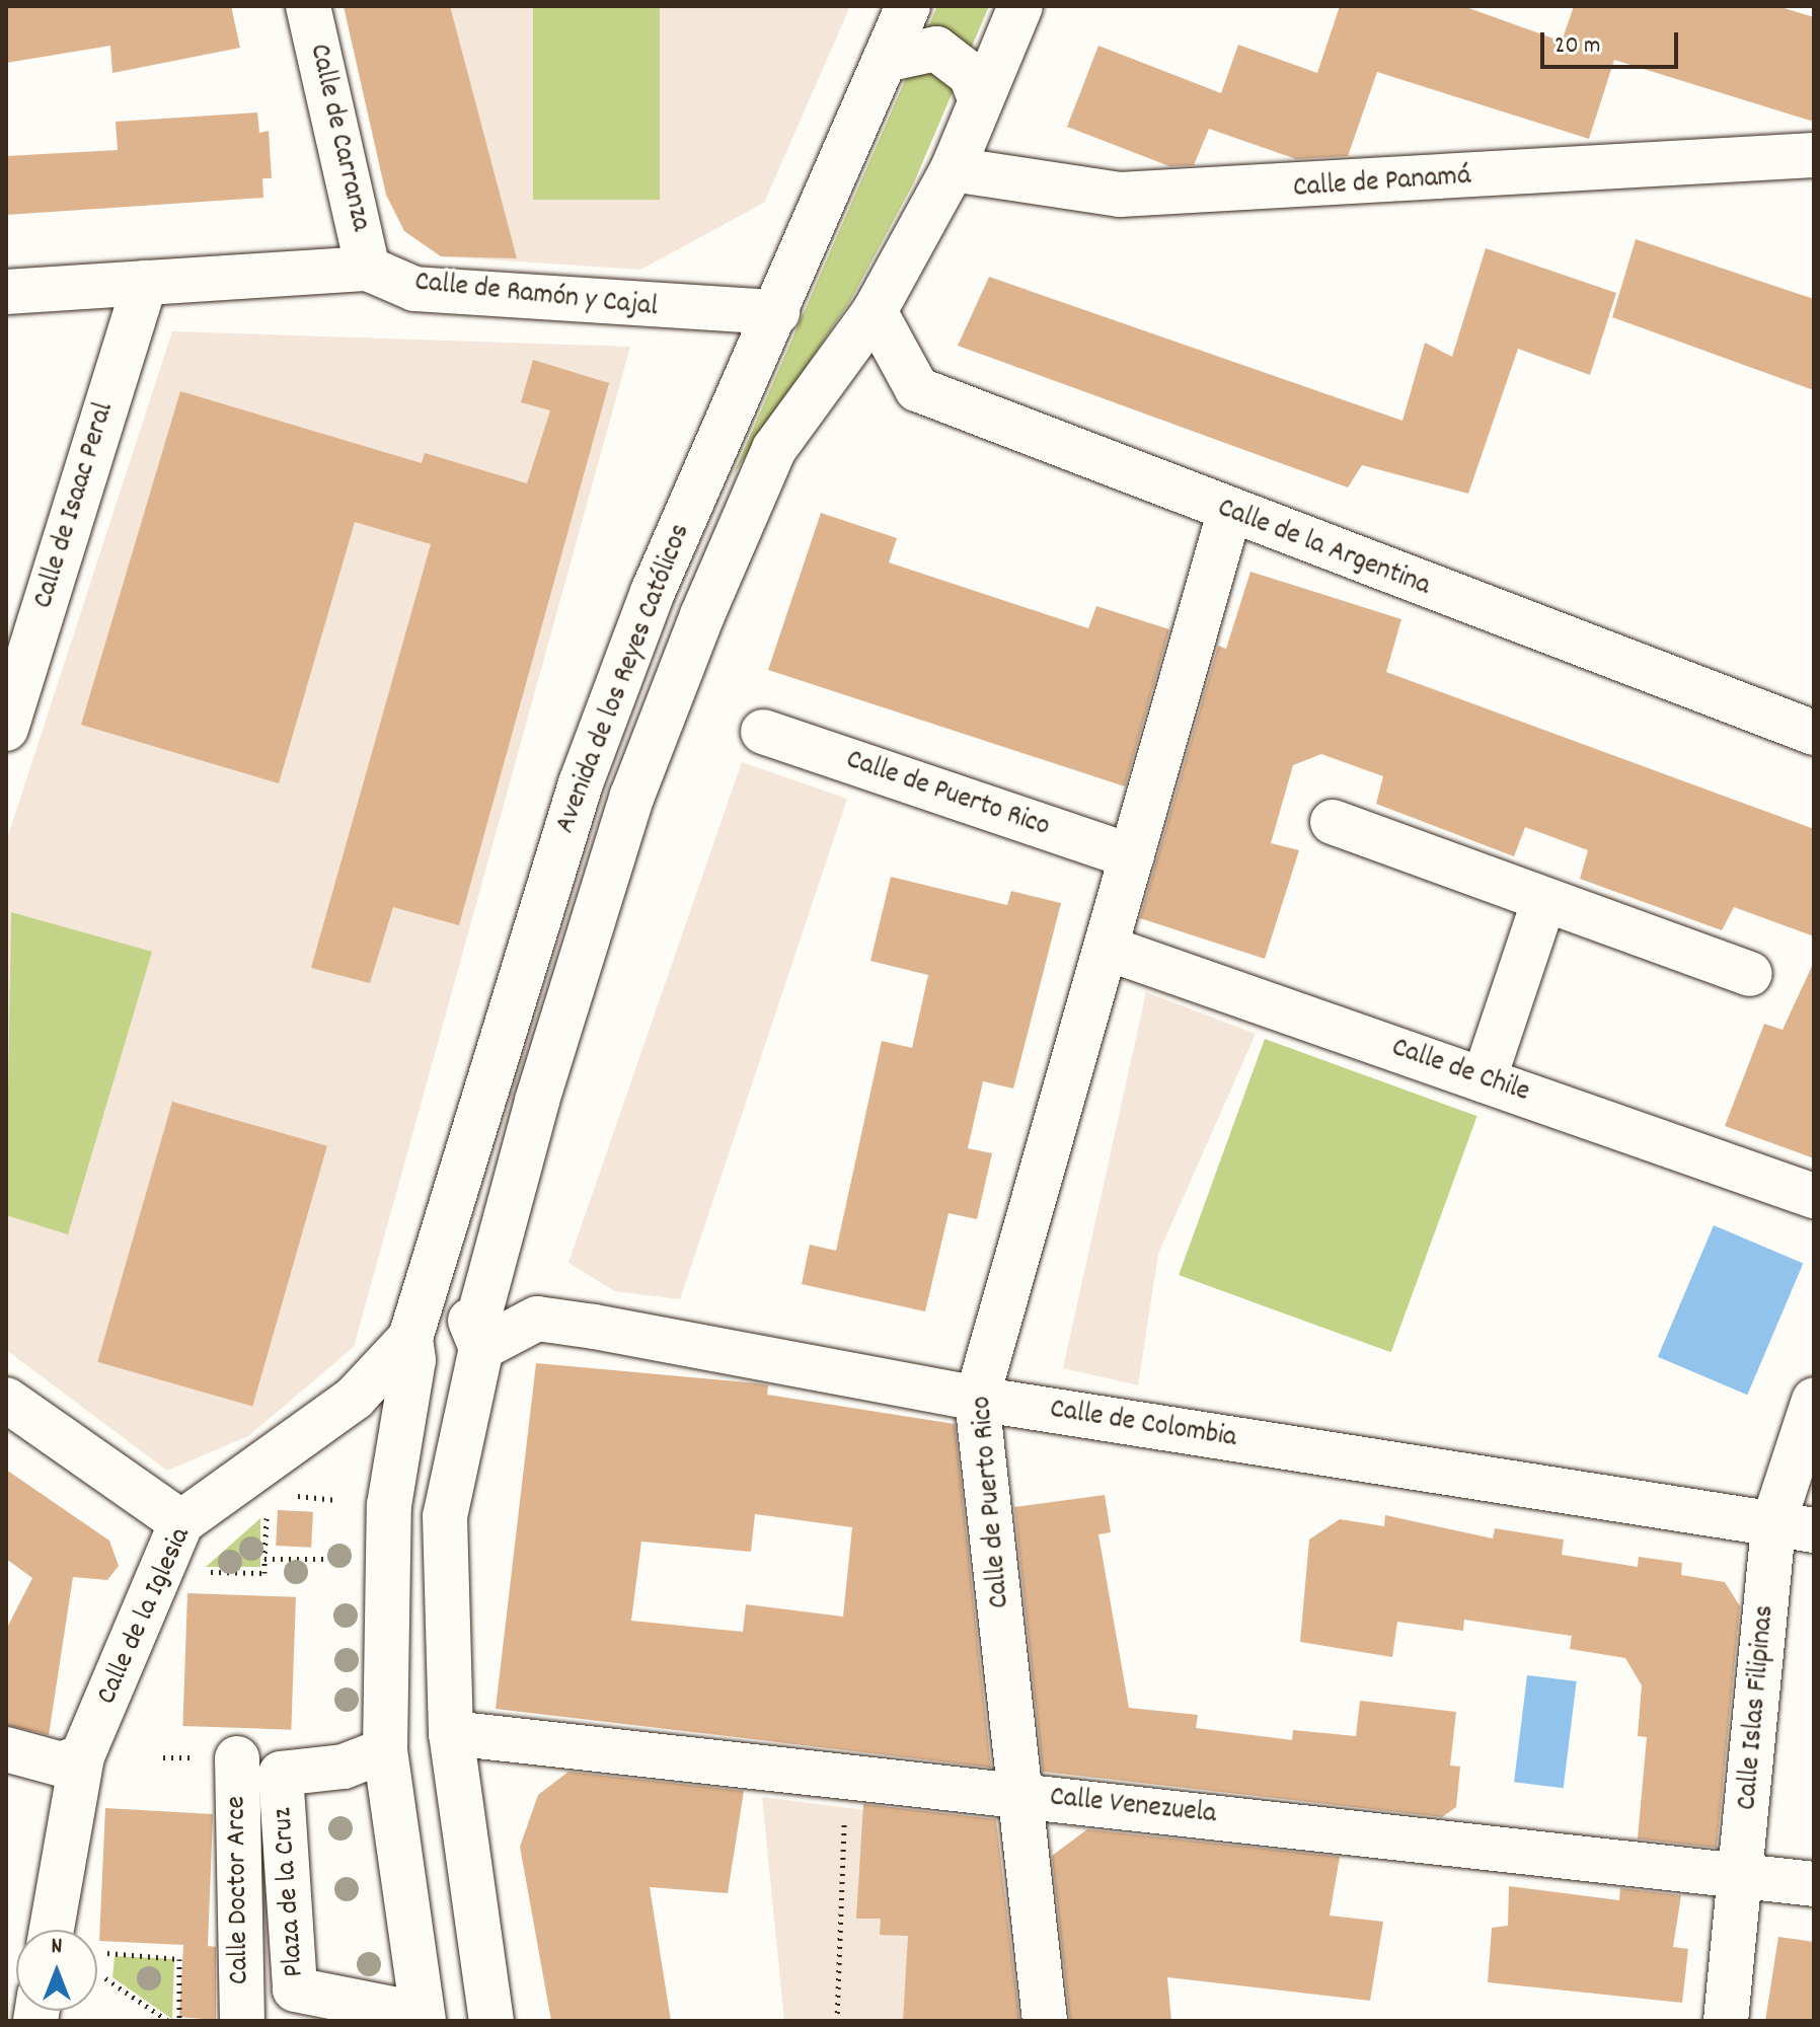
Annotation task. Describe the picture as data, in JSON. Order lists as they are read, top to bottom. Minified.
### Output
{"streets":{"street":["Calle de Carranza","Calle de Panamá","Calle de Ramón y Cajal","Calle de Isaac Peral","Calle de la Argentina","Avenida de los Reyes Católicos","Calle de Puerto Rico","Calle de Chile","Calle de Colombia","Calle de la Iglesia","Calle Islas Filipinas","Calle Venezuela","Calle Doctor Arce","Plaza de la Cruz"]},"crossings":[["Calle de Carranza","Calle de Ramón y Cajal"],["Calle de Panamá","Avenida de los Reyes Católicos"],["Calle de Ramón y Cajal","Calle de Isaac Peral"],["Calle de Ramón y Cajal","Avenida de los Reyes Católicos"],["Calle de la Argentina","Avenida de los Reyes Católicos"],["Calle de la Argentina","Calle de Puerto Rico"],["Avenida de los Reyes Católicos","Calle de Colombia"],["Avenida de los Reyes Católicos","Calle de la Iglesia"],["Avenida de los Reyes Católicos","Calle Venezuela"],["Avenida de los Reyes Católicos","Plaza de la Cruz"],["Calle de Puerto Rico","Calle de Chile"],["Calle de Puerto Rico","Calle de Colombia"],["Calle de Puerto Rico","Calle Venezuela"],["Calle de Colombia","Calle de la Iglesia"],["Calle de Colombia","Calle Islas Filipinas"],["Calle Islas Filipinas","Calle Venezuela"]],"scale_bar":"20 m","north":"top"}
